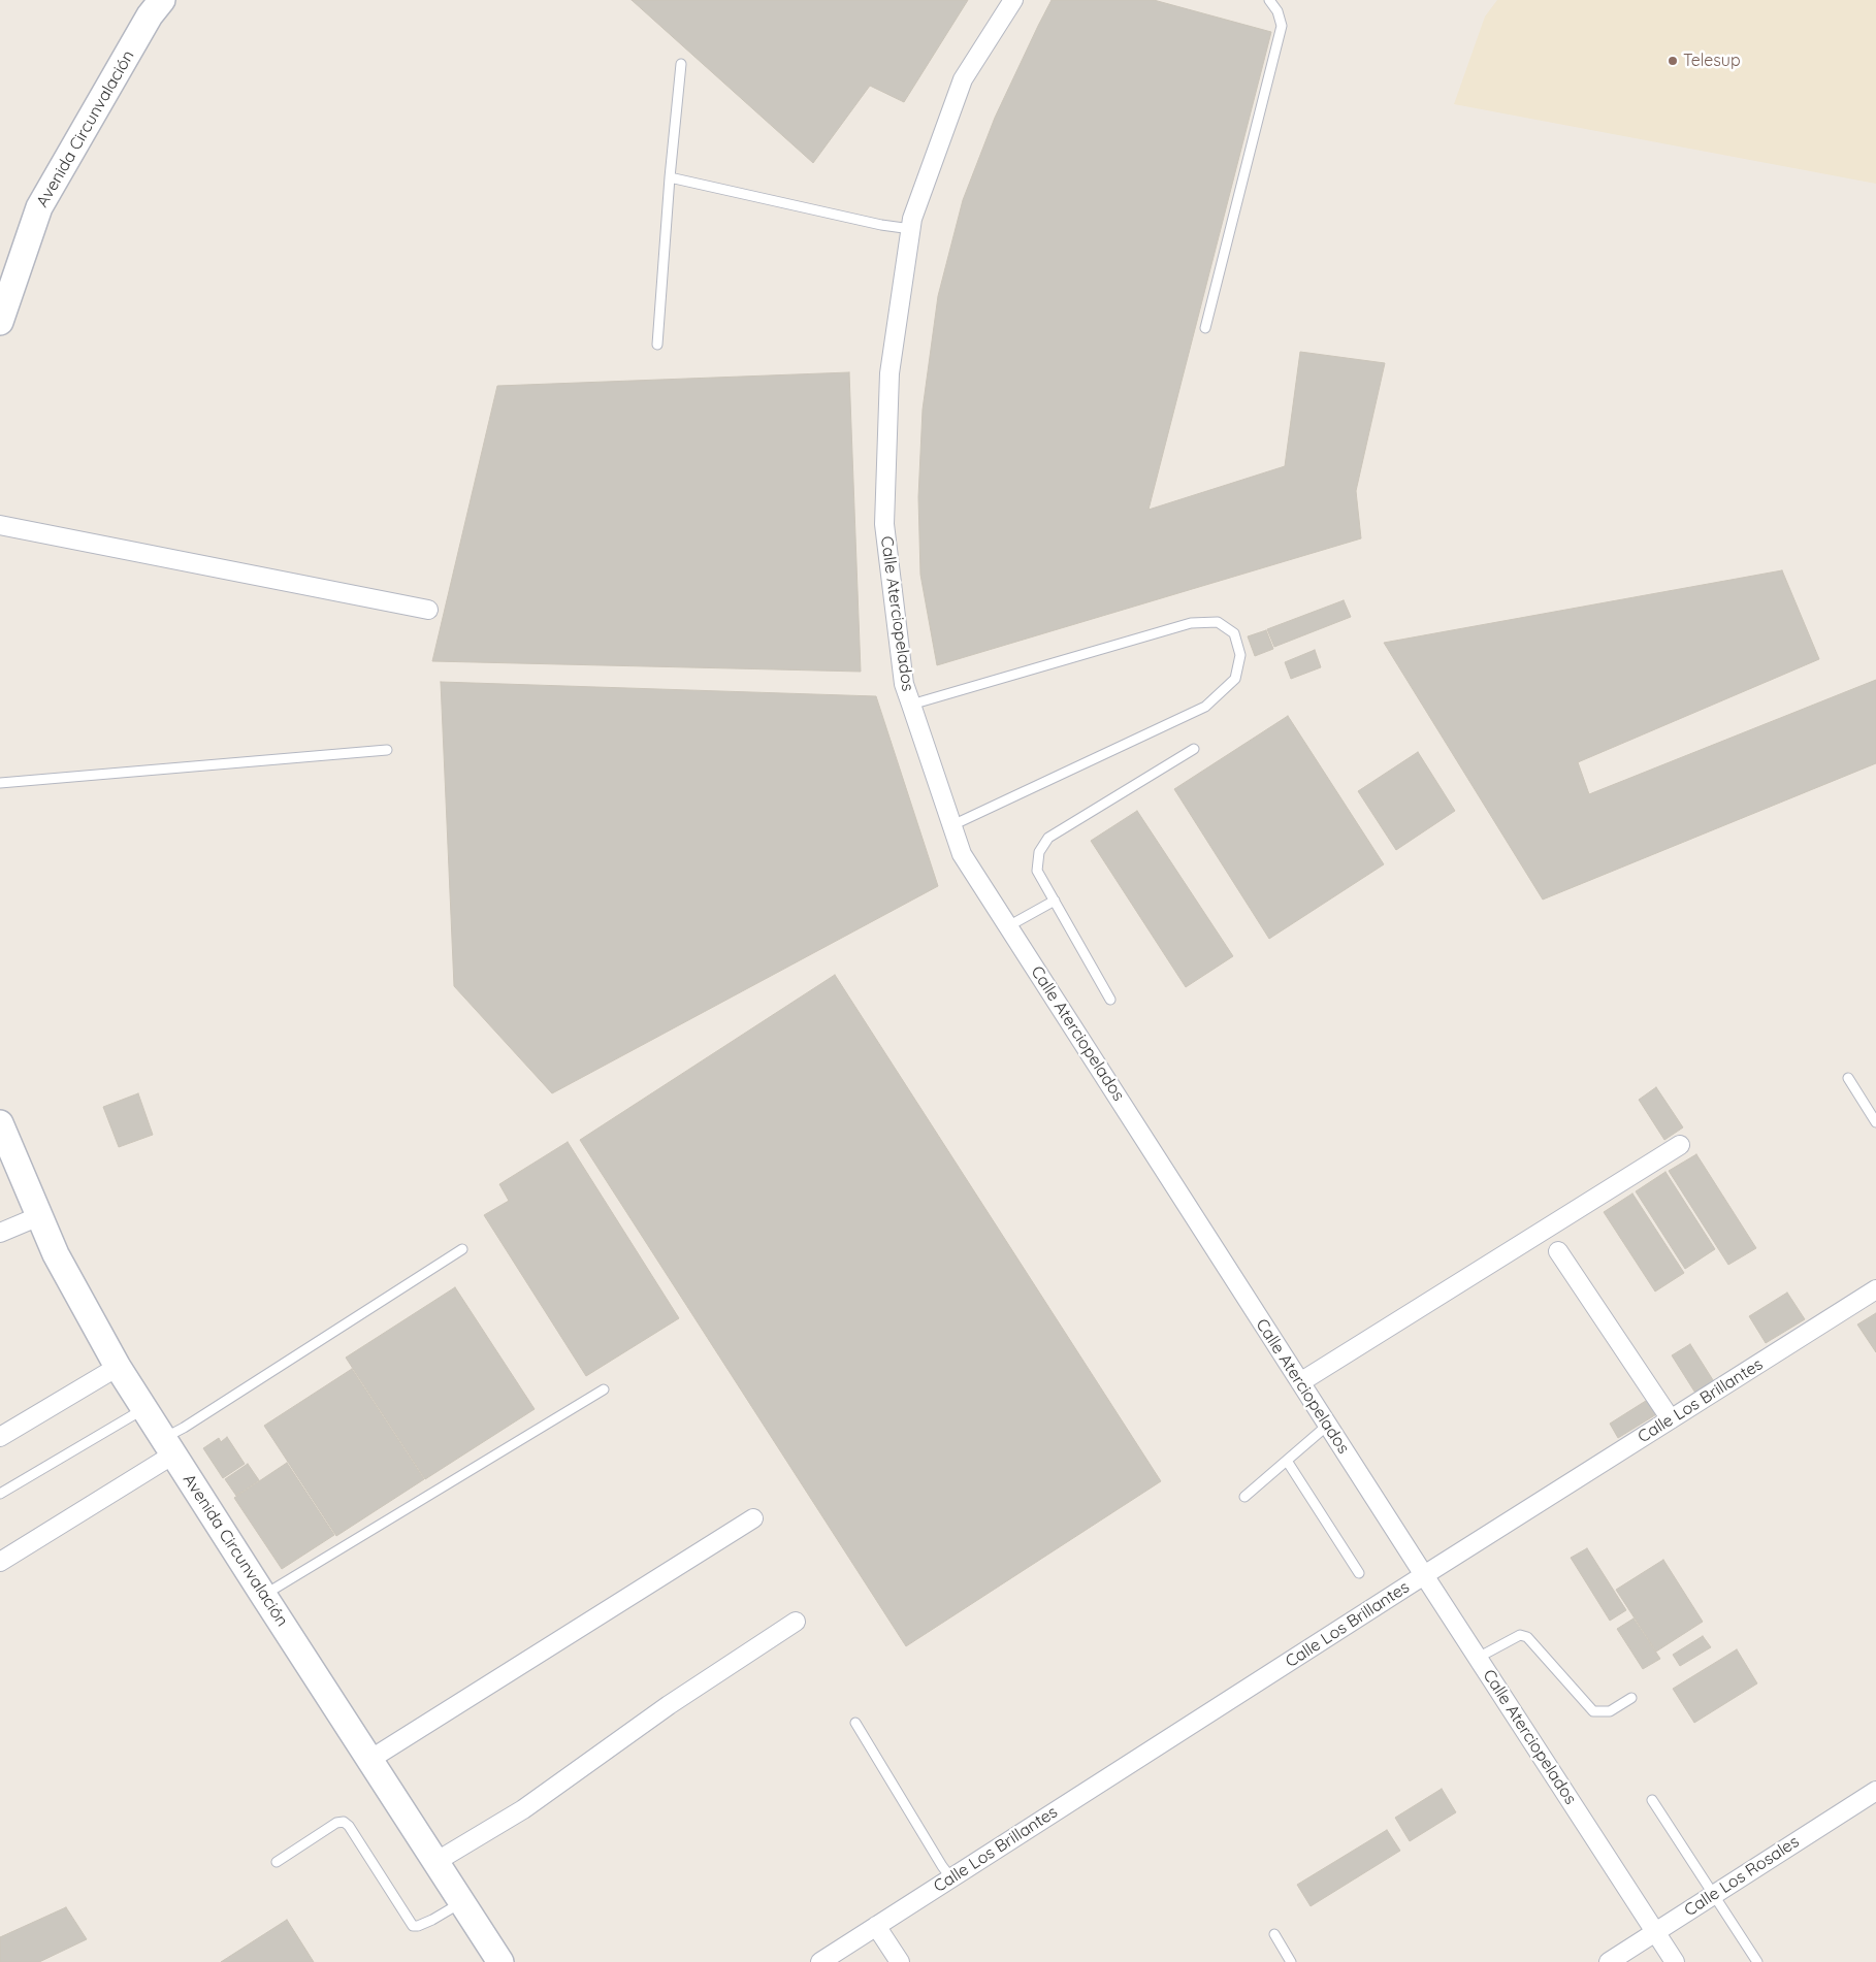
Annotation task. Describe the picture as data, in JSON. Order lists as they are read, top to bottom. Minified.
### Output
{"streets":{"street":["Avenida Circunvalación","Calle Aterciopelados","Calle Los Brillantes","Calle Los Rosales"]},"crossings":[["Calle Aterciopelados","Calle Los Brillantes"],["Calle Aterciopelados","Calle Los Rosales"]],"places":["Telesup"]}
